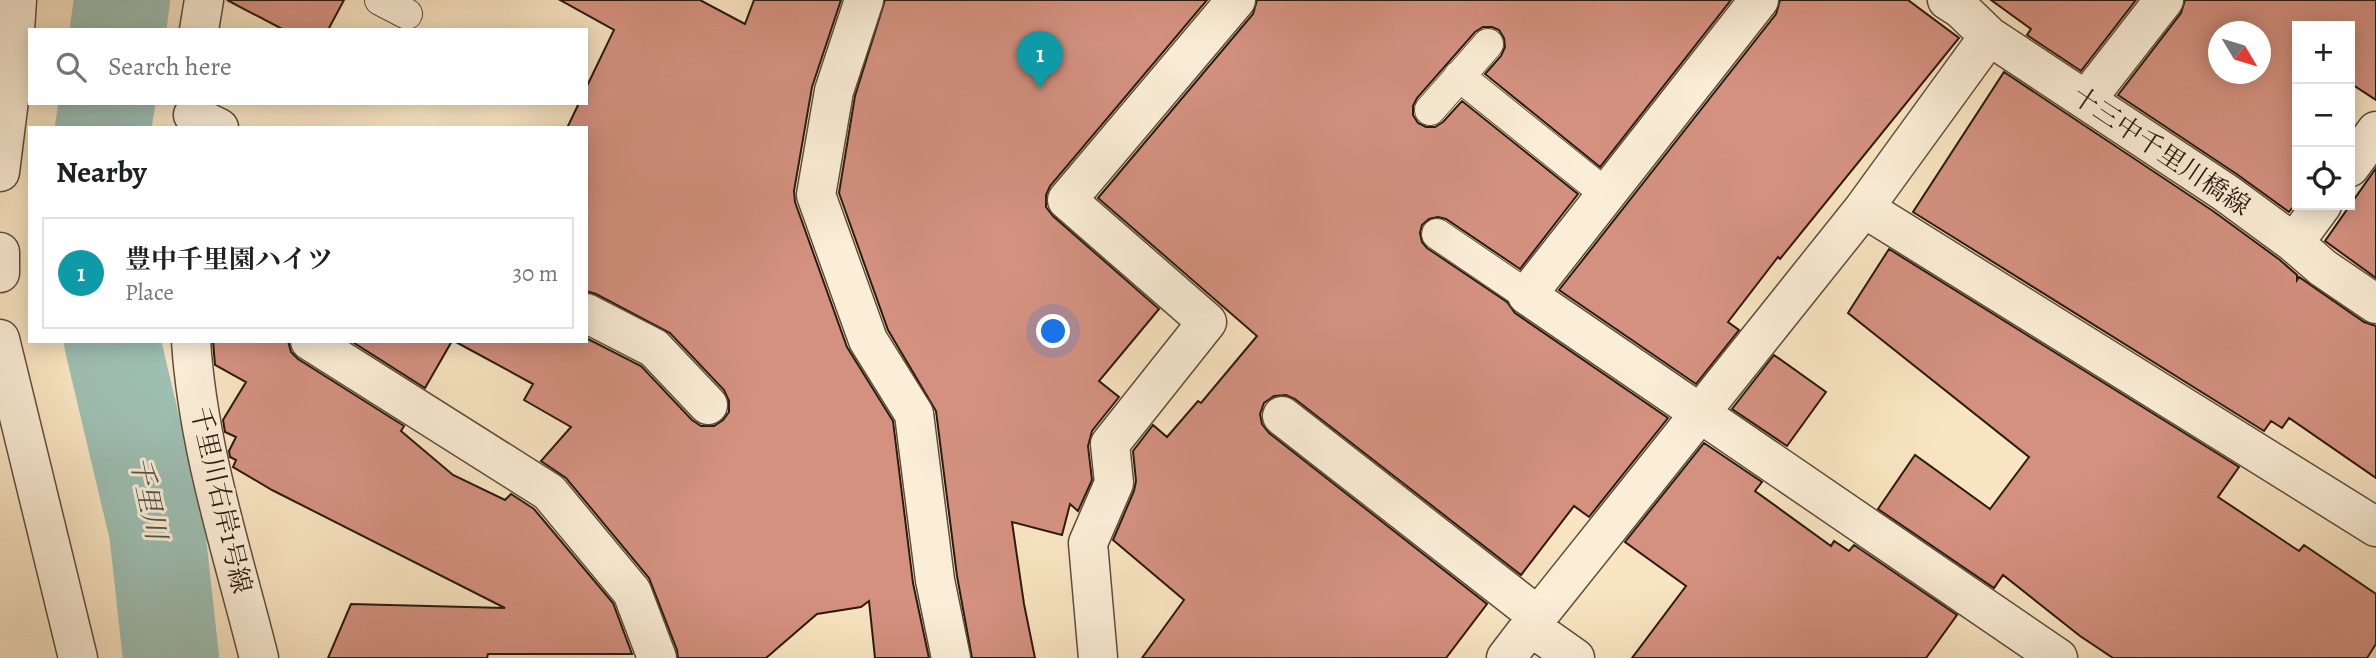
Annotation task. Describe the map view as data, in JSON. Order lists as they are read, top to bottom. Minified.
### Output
{"streets":{"street":["十三中千里川橋線","千里川右岸1号線"]},"water":["千里川"],"north":"bottom right","page":{"map_buttons":["+","−"],"search":"Search here","pins":"1","heading":"Nearby","list":[{"mark":"1","name":"豊中千里園ハイツ","note":"Place","value":"30 m"}]}}
